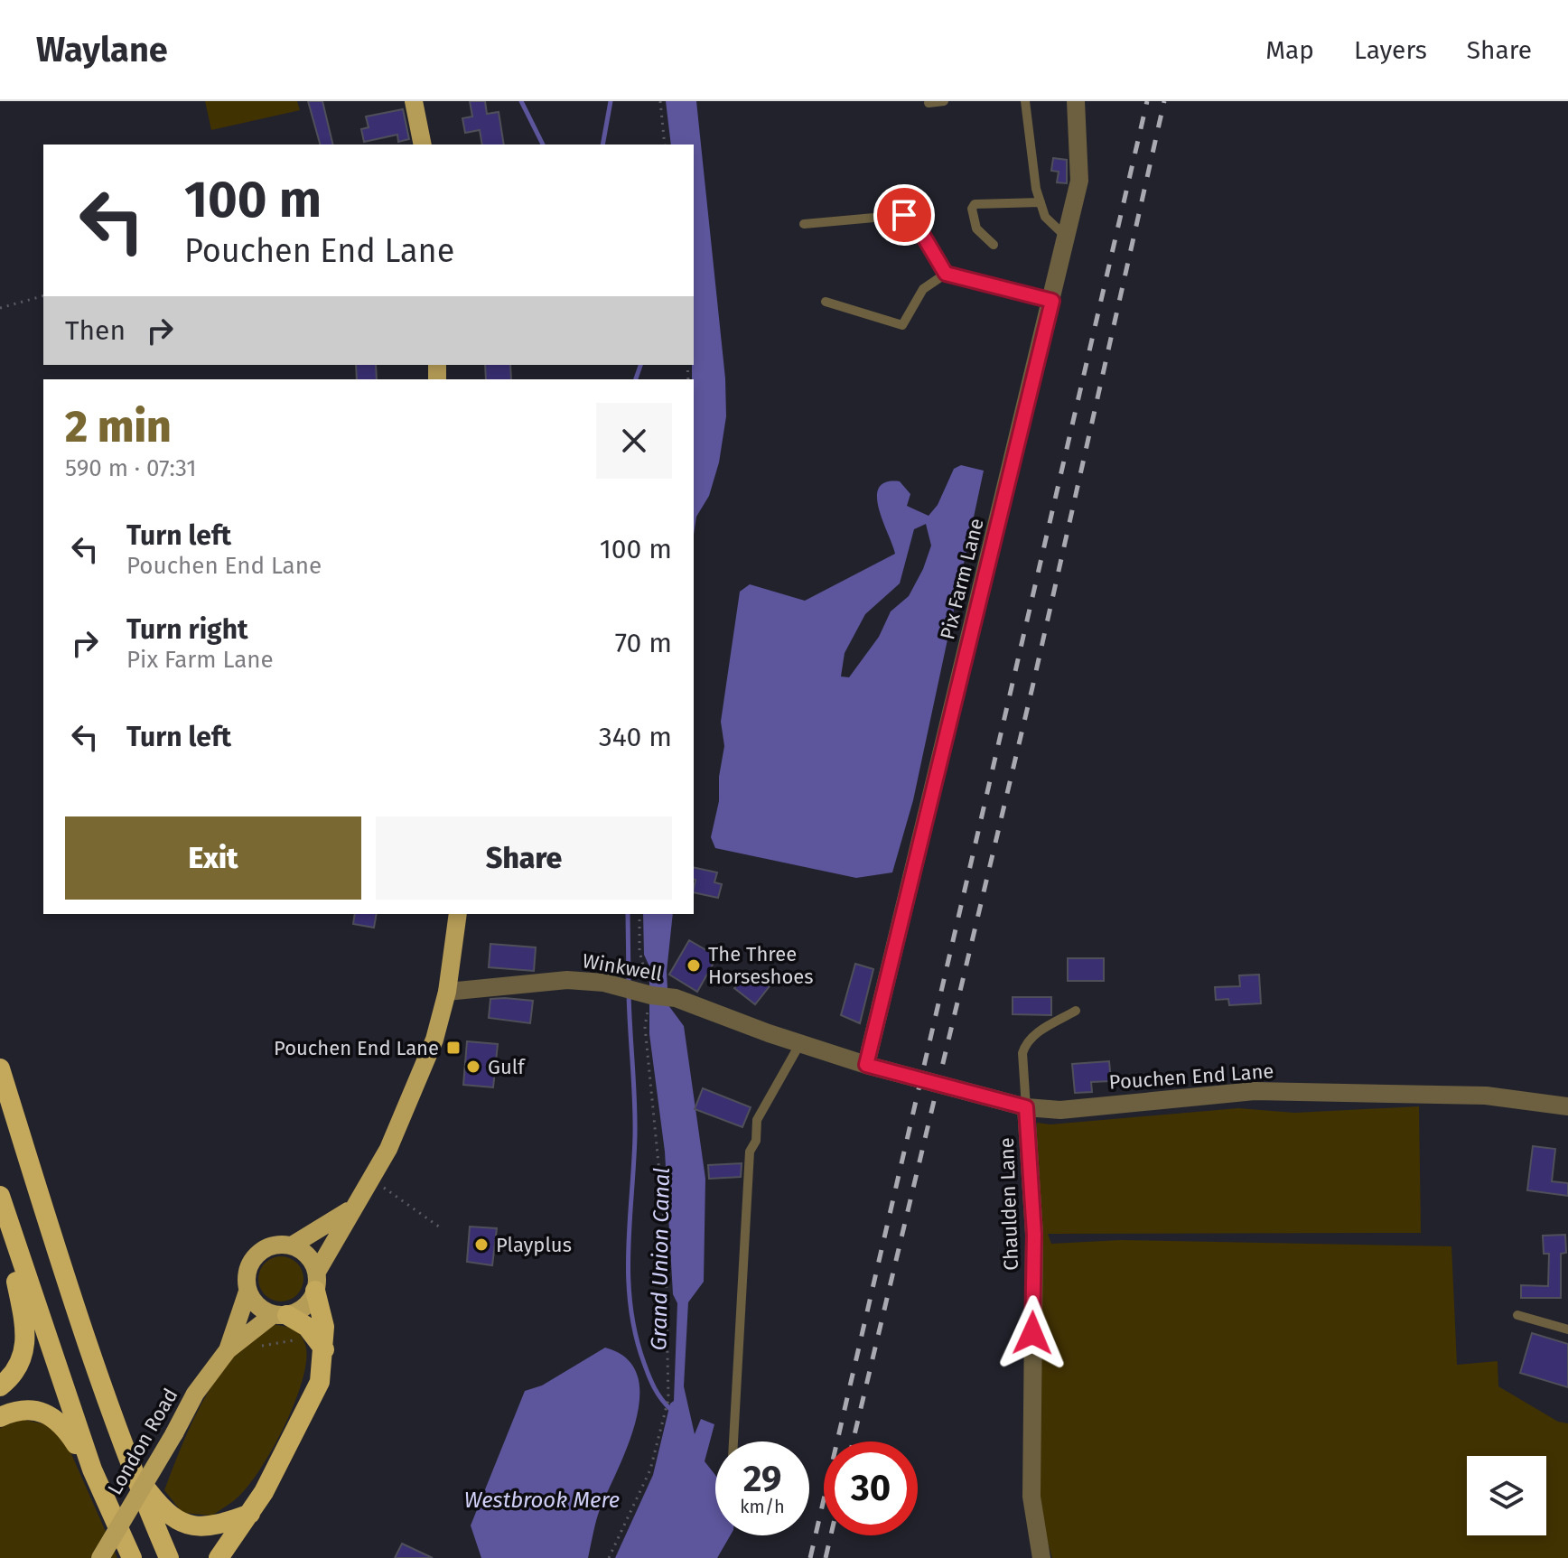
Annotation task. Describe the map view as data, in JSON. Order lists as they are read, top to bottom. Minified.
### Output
{"streets":{"main road":["London Road"],"street":["Pix Farm Lane","Winkwell","Pouchen End Lane","Chaulden Lane"]},"crossings":[["Pix Farm Lane","Winkwell"],["Pix Farm Lane","Pouchen End Lane"],["Winkwell","Pouchen End Lane"],["Pouchen End Lane","Chaulden Lane"]],"water":["Grand Union Canal","Westbrook Mere"],"places":{"other":["The Three Horseshoes","Gulf","Playplus"],"transit":["Pouchen End Lane"]},"page":{"header":"Waylane","nav":["Map","Layers","Share"],"turn":["100 m","Pouchen End Lane"],"then":"Then","heading":["2 min","590 m · 07:31"],"list":[{"name":"Turn left","note":"Pouchen End Lane","value":"100 m"},{"name":"Turn right","note":"Pix Farm Lane","value":"70 m"},{"name":"Turn left","value":"340 m"}],"buttons":["Exit","Share"],"speed":"29 km/h","limit":"30"}}
